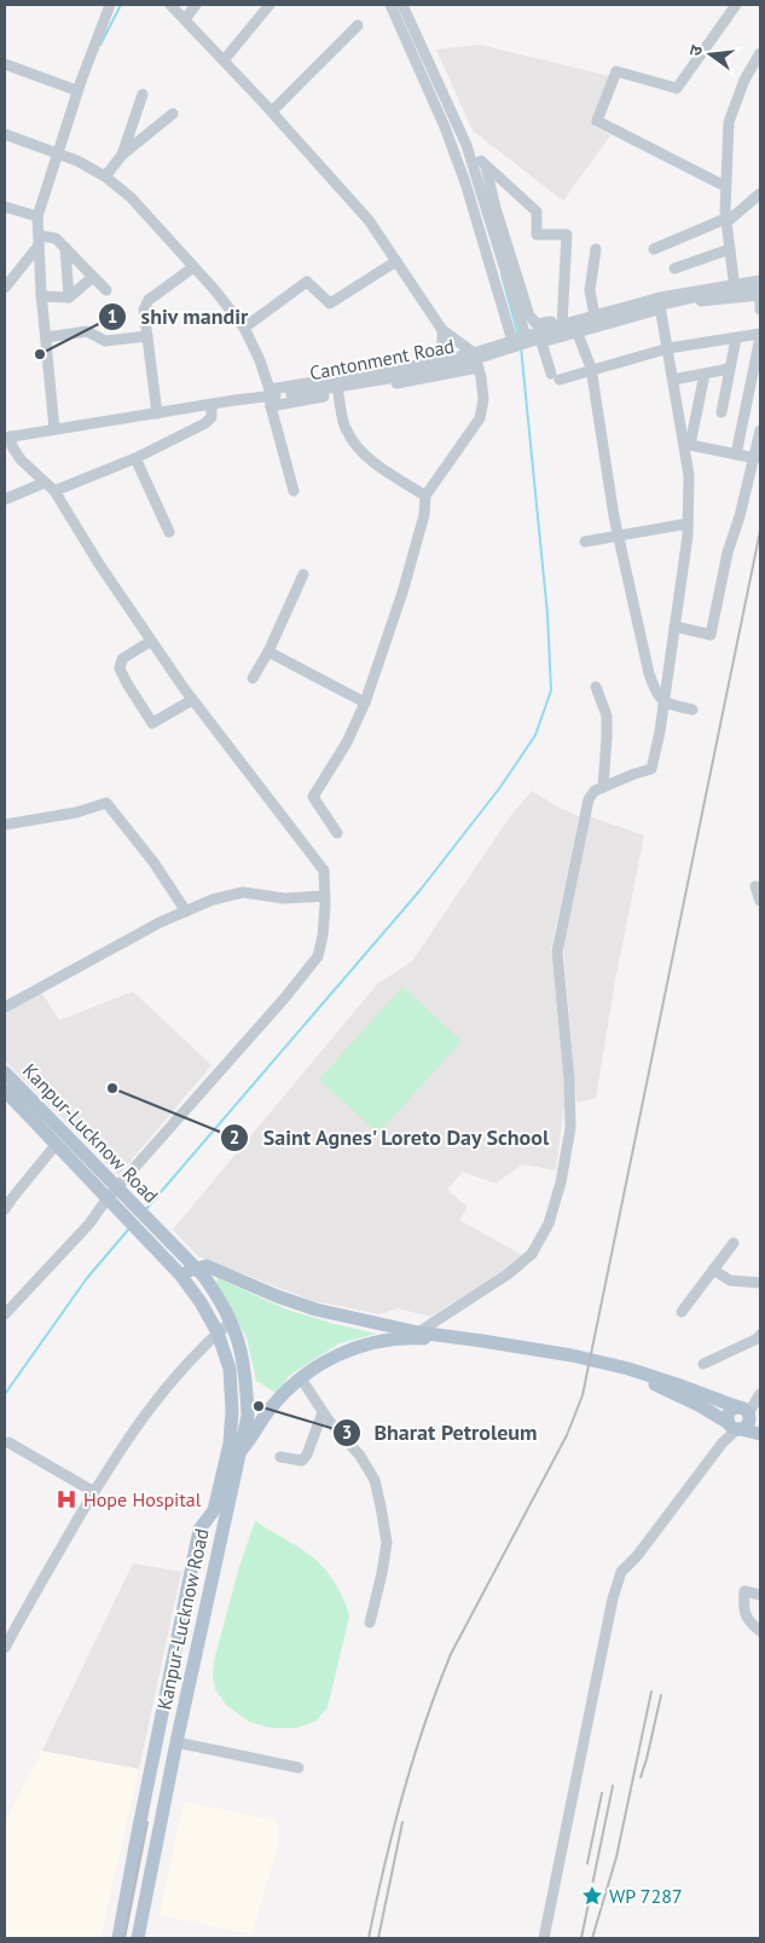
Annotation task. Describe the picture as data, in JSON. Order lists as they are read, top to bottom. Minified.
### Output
{"streets":{"main road":["Kanpur-Lucknow Road"],"street":["Cantonment Road"]},"places":{"other":["shiv mandir","Saint Agnes' Loreto Day School","Bharat Petroleum"],"hospital":["Hope Hospital"],"place":["WP 7287"]},"north":"left"}
